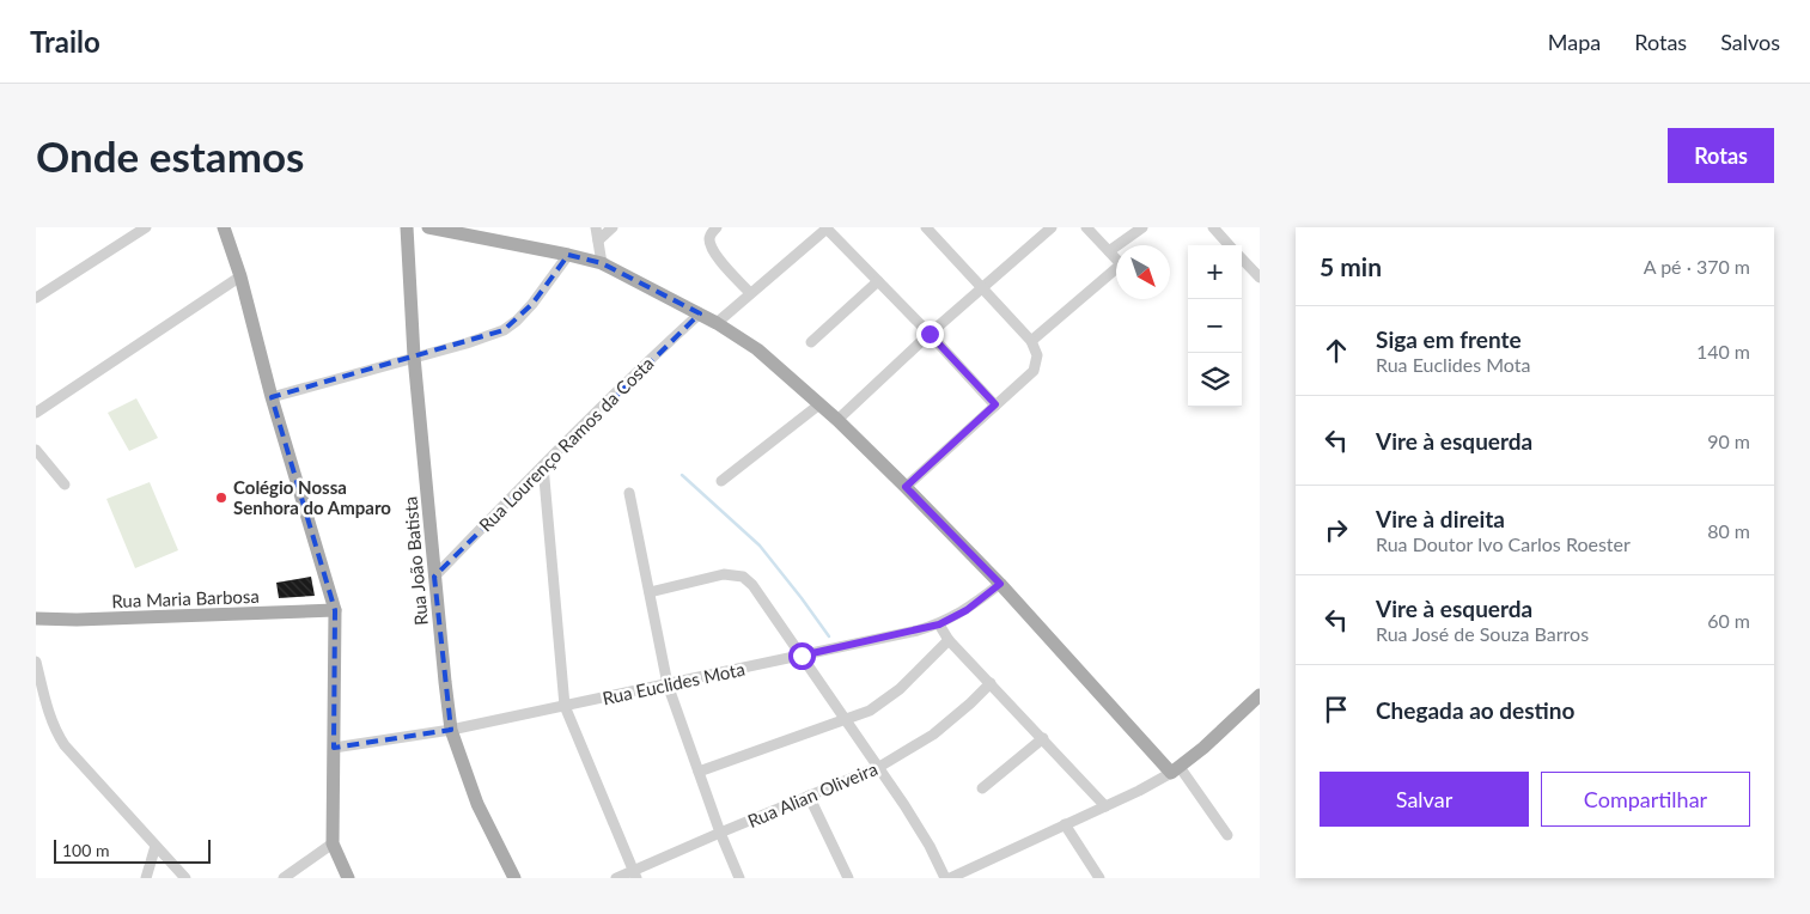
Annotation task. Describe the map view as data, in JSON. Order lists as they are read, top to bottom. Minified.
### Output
{"streets":{"main road":["Rua João Batista","Rua Maria Barbosa"],"street":["Rua Lourenço Ramos da Costa","Rua Euclides Mota","Rua Alian Oliveira"]},"crossings":[["Rua Lourenço Ramos da Costa","Rua João Batista"],["Rua João Batista","Rua Euclides Mota"]],"places":["Colégio Nossa Senhora do Amparo"],"scale_bar":"100 m","north":"bottom right","page":{"header":"Trailo","nav":["Mapa","Rotas","Salvos"],"buttons":["Rotas",["Salvar","Compartilhar"]],"title":"Onde estamos","heading":["5 min","A pé · 370 m"],"map_buttons":["+","−"],"list":[["Siga em frente","Rua Euclides Mota","140 m"],["Vire à esquerda","90 m"],["Vire à direita","Rua Doutor Ivo Carlos Roester","80 m"],["Vire à esquerda","Rua José de Souza Barros","60 m"],"Chegada ao destino"],"scale":"100 m"}}
